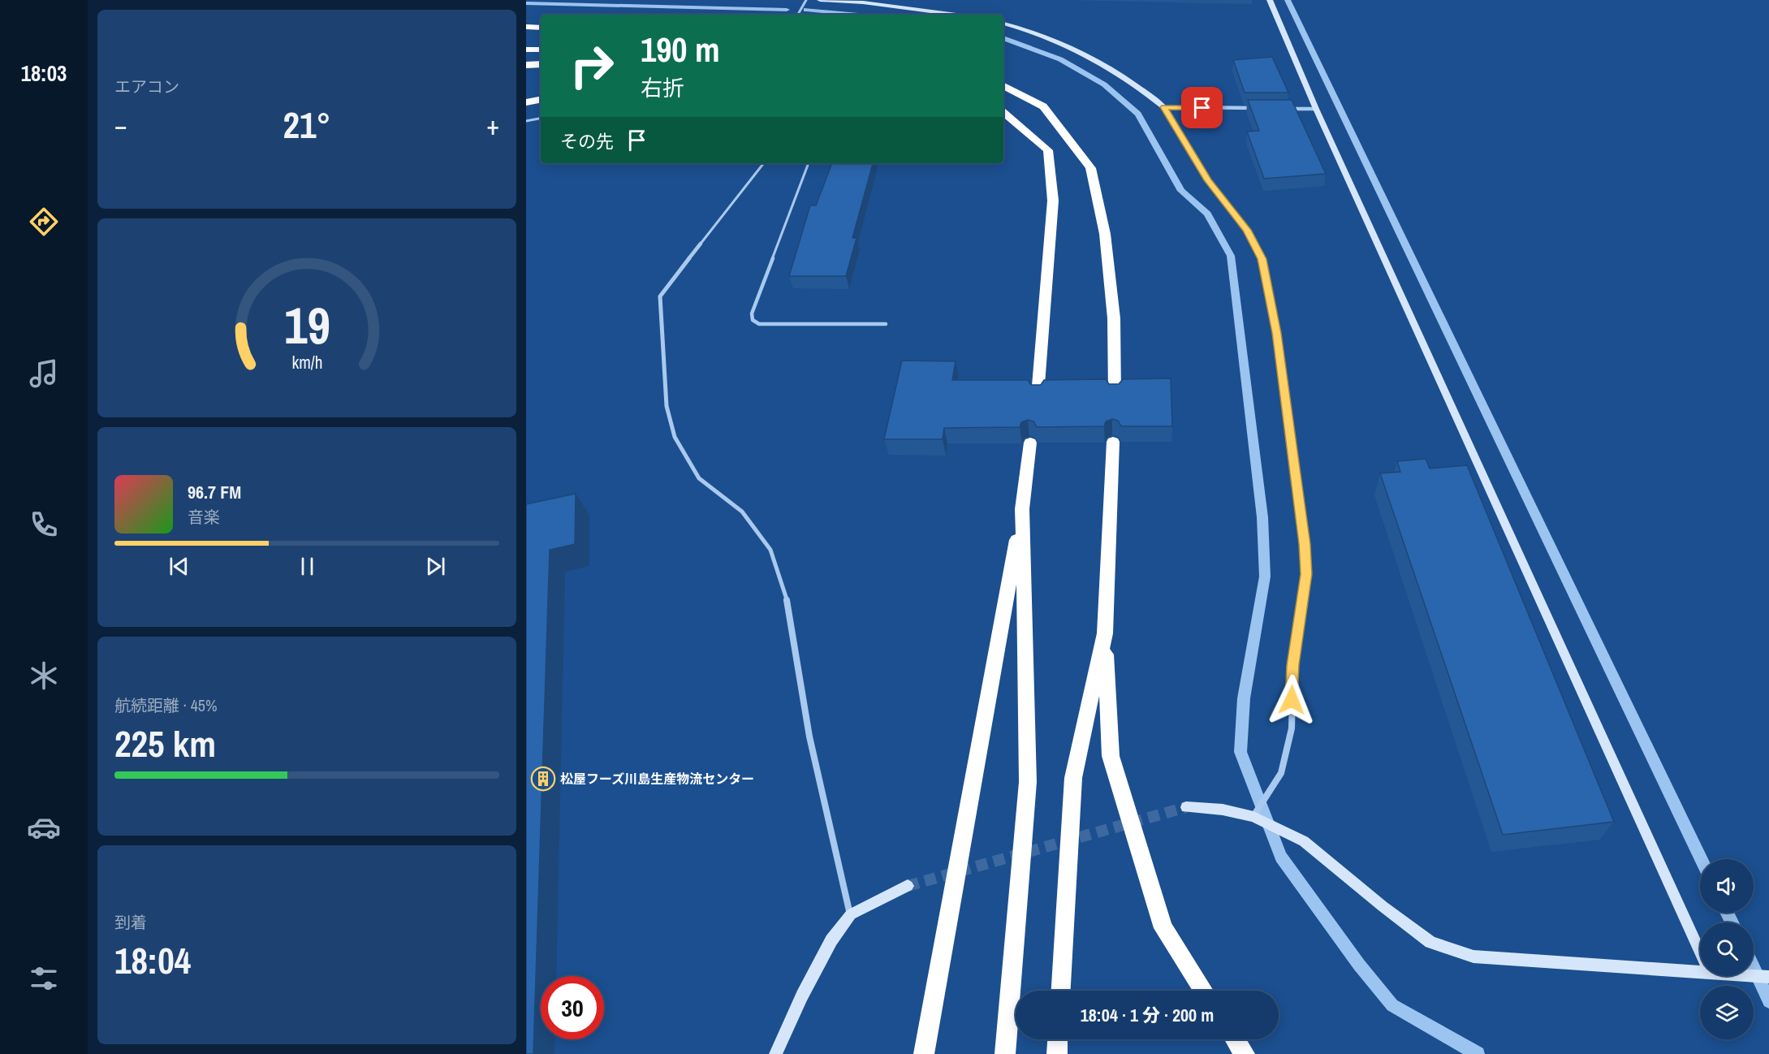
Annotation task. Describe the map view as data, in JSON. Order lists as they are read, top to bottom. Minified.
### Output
{"places":{"building":["松屋フーズ川島生産物流センター"]},"page":{"tabs":"18:03","tile":["エアコン",["航続距離 · 45%","225 km"],["到着","18:04"]],"turn":["190 m","右折"],"heat":["−","21°","+"],"then":"その先","song":["96.7 FM","音楽"],"limit":"30","trip":"18:04 · 1 分 · 200 m","gauge":["19","km/h"]}}
